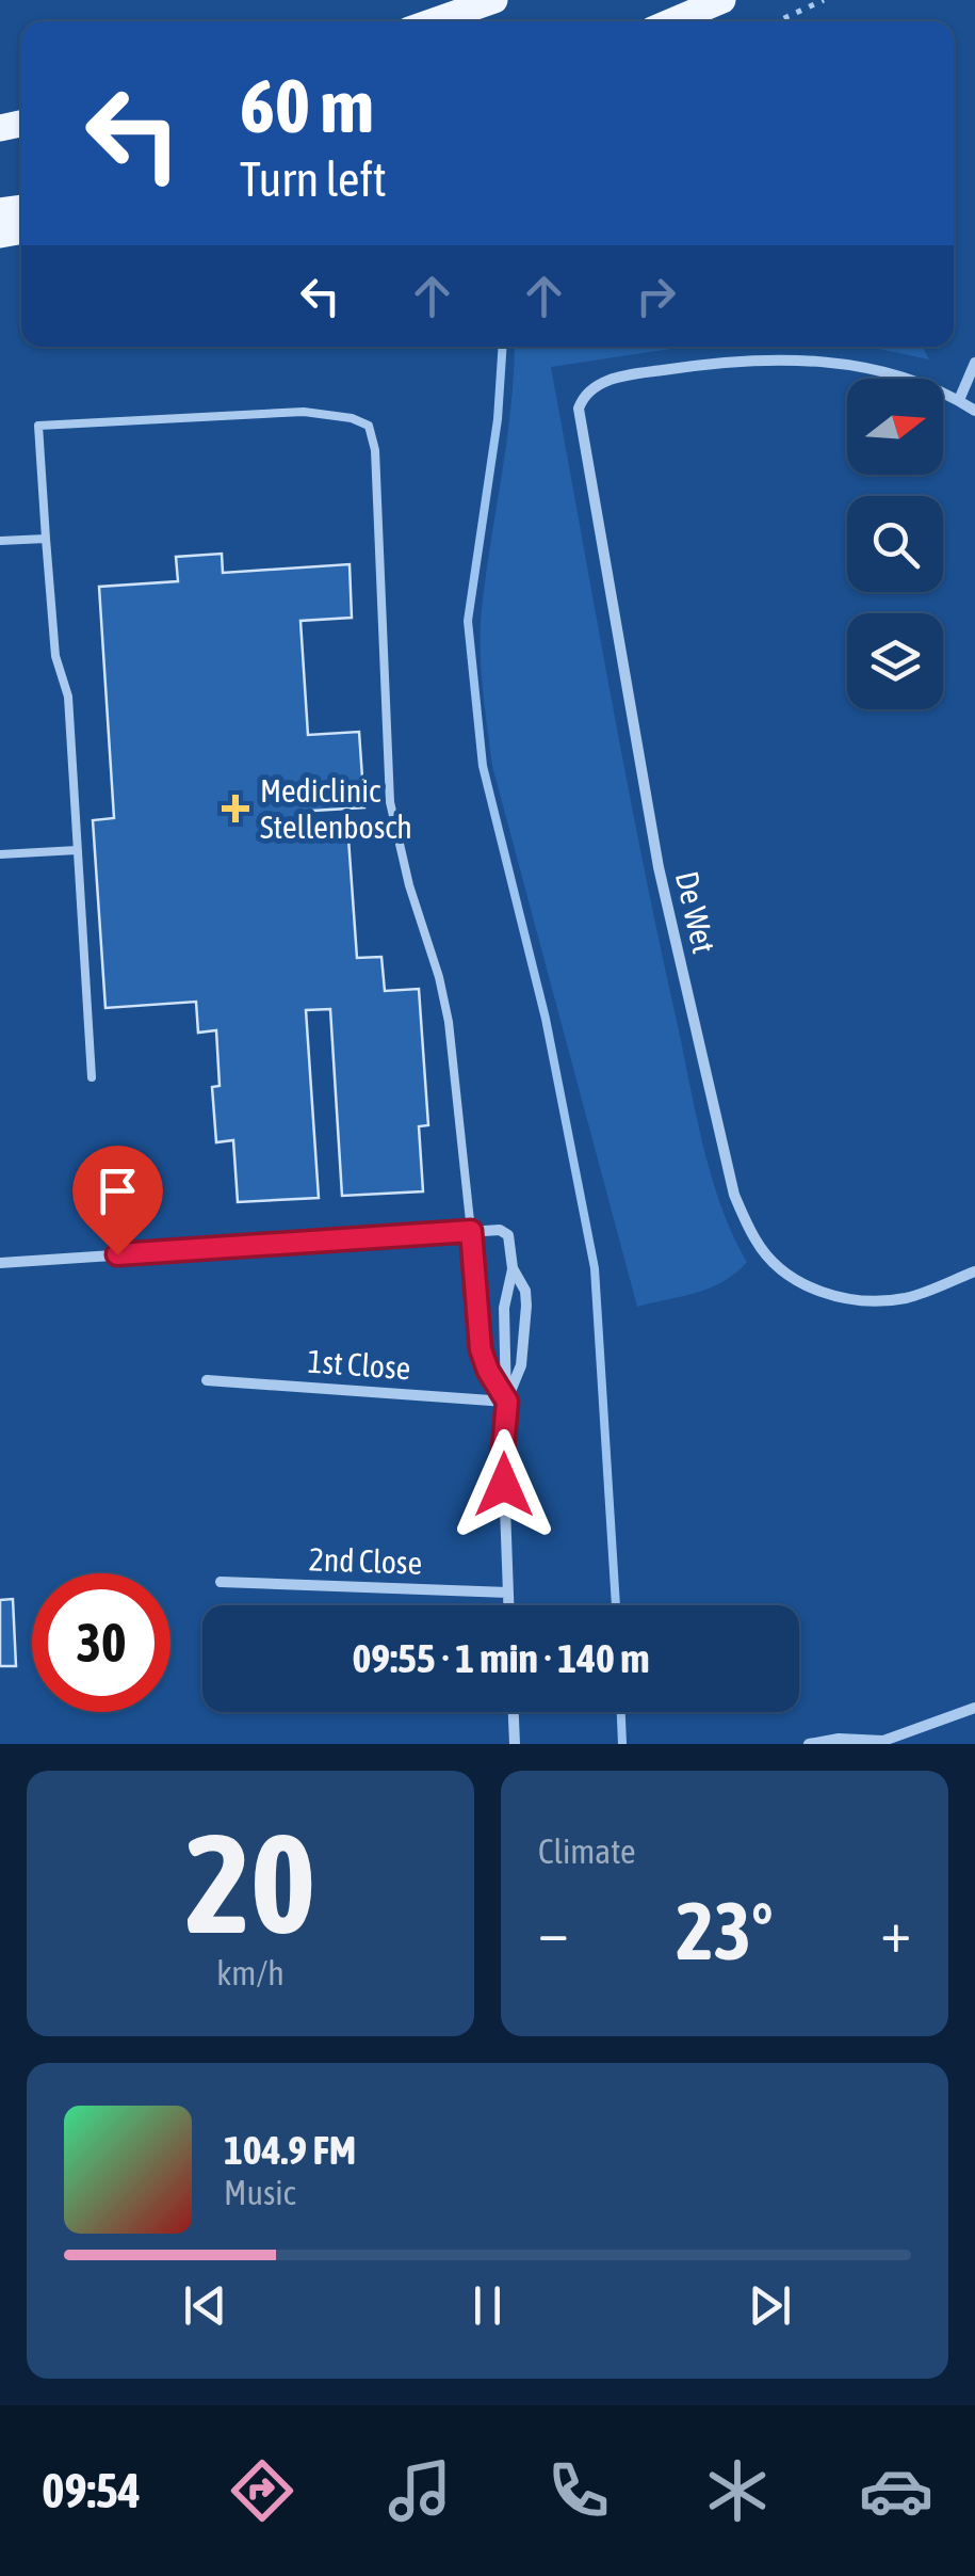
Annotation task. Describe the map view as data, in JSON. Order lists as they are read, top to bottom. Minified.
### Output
{"streets":{"street":["De Wet","1st Close","2nd Close"]},"places":{"health":["Mediclinic Stellenbosch"]},"north":"right","page":{"turn":["60 m","Turn left"],"limit":"30","trip":"09:55 · 1 min · 140 m","tile":[["20","km/h"],"Climate"],"heat":["−","23°","+"],"song":["104.9 FM","Music"],"tabs":"09:54"}}
